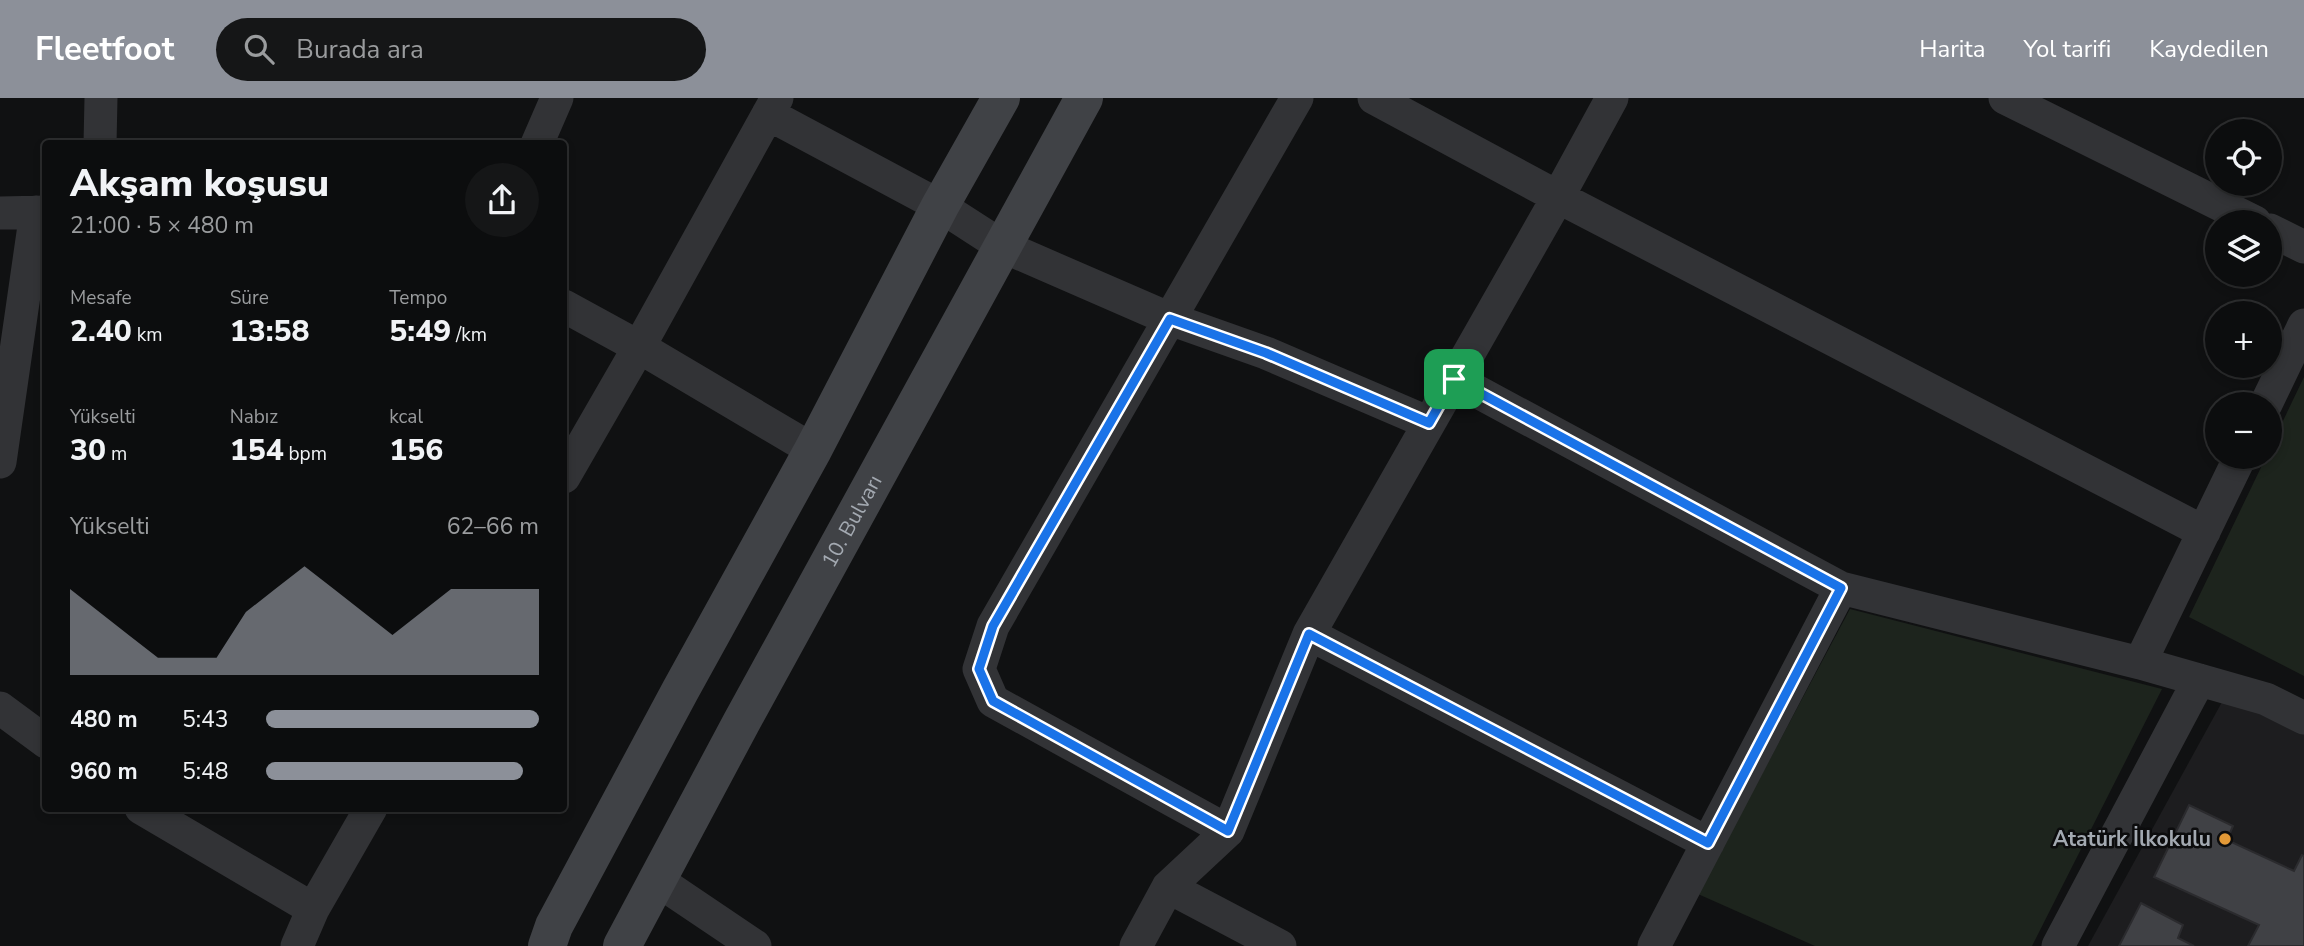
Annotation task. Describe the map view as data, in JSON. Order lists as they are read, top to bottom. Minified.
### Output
{"streets":{"main road":["10. Bulvarı"]},"places":["Atatürk İlkokulu"],"page":{"header":"Fleetfoot","search":"Burada ara","nav":["Harita","Yol tarifi","Kaydedilen"],"map_buttons":["+","−"],"heading":["Akşam koşusu","21:00 · 5 × 480 m"],"stats":[["Mesafe","2.40 km"],["Süre","13:58"],["Tempo","5:49 /km"],["Yükselti","30 m"],["Nabız","154 bpm"],["kcal","156"]],"chart":["Yükselti","62–66 m"],"list":[{"name":"480 m","note":"5:43"},{"name":"960 m","note":"5:48"}]}}
